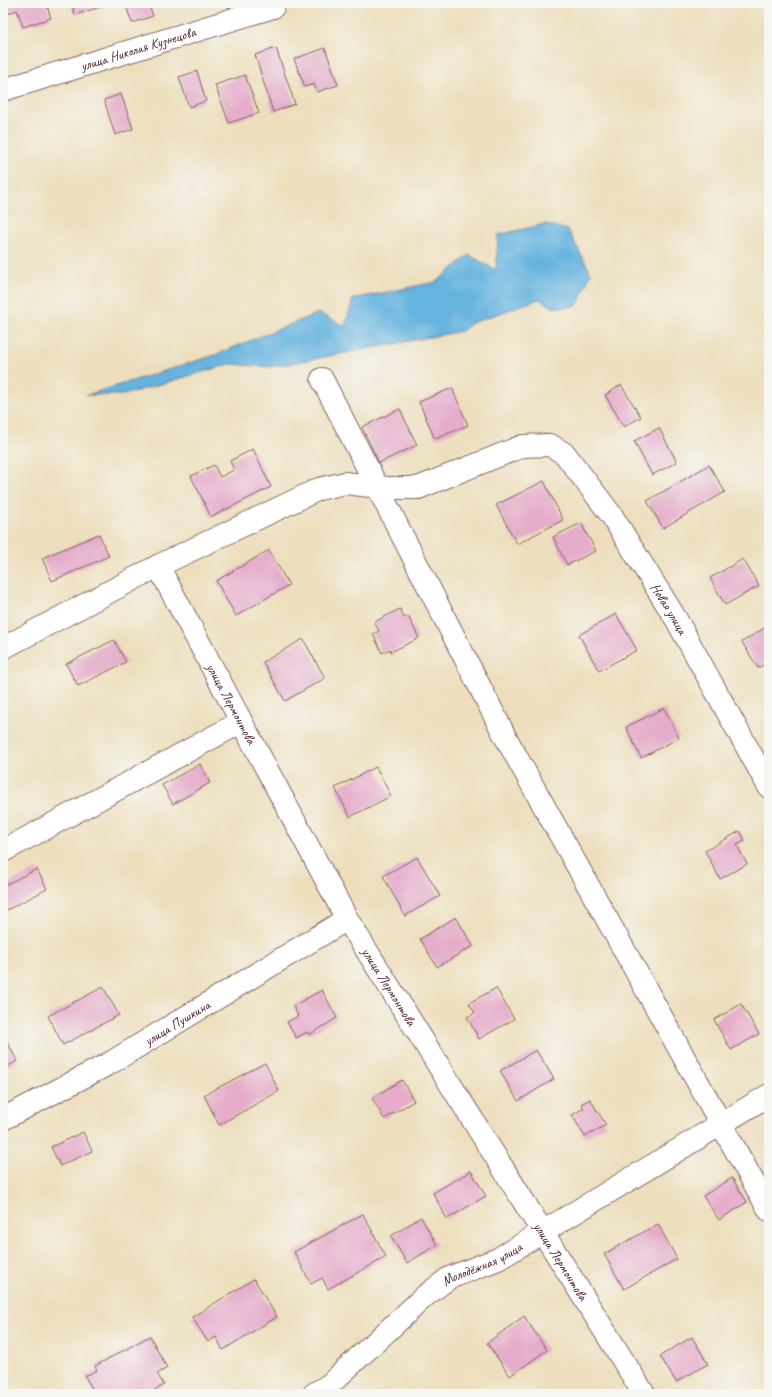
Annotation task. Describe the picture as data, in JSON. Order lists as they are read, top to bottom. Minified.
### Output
{"streets":{"street":["улица Николая Кузнецова","Новая улица","улица Лермонтова","улица Пушкина","Молодёжная улица"]},"crossings":[["улица Лермонтова","улица Пушкина"],["улица Лермонтова","Молодёжная улица"]]}
